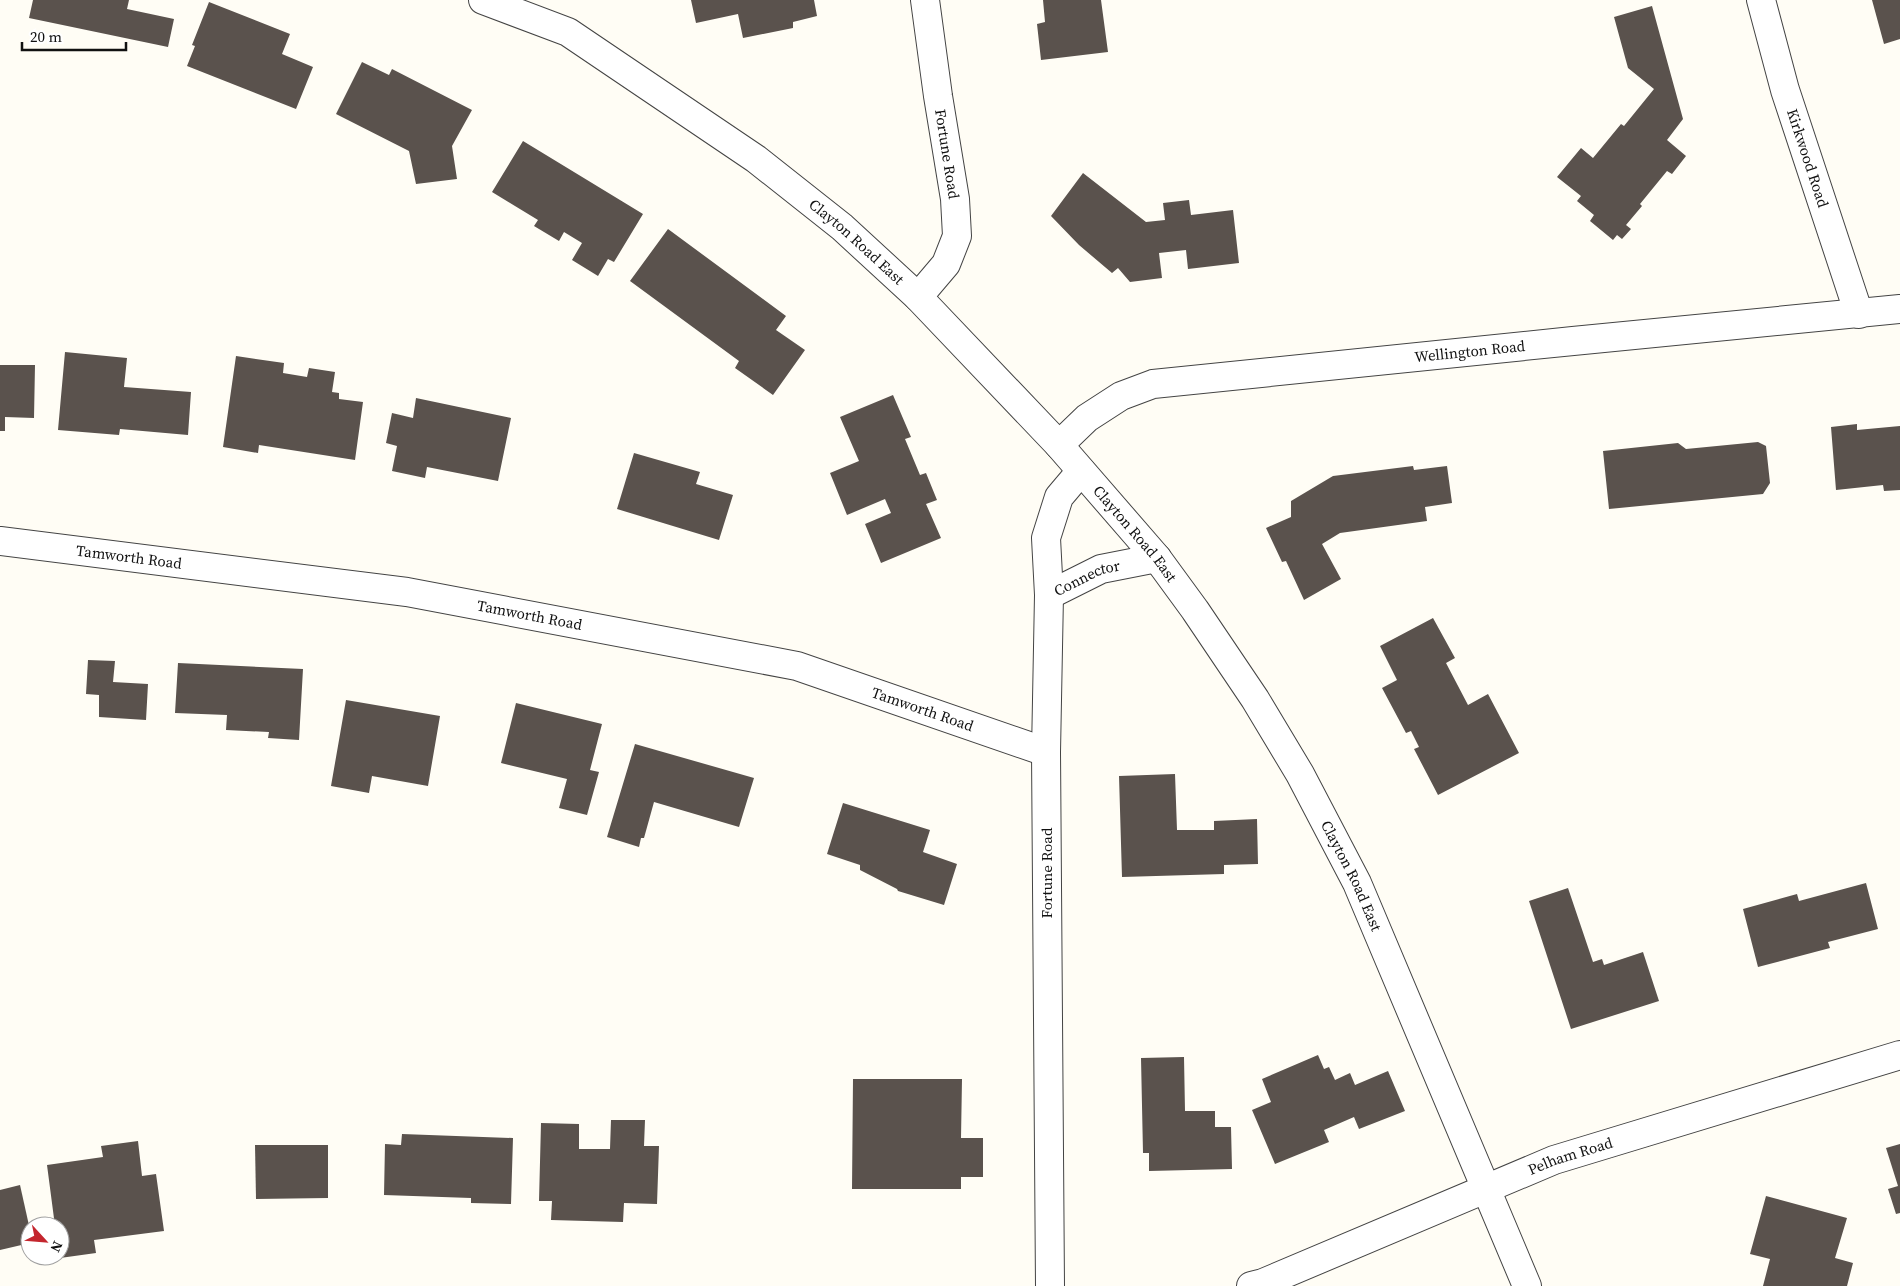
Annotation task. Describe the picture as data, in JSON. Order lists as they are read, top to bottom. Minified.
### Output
{"streets":{"street":["Fortune Road","Kirkwood Road","Clayton Road East","Wellington Road","Tamworth Road","Connector","Pelham Road"]},"crossings":[["Fortune Road","Clayton Road East"],["Fortune Road","Tamworth Road"],["Fortune Road","Connector"],["Kirkwood Road","Wellington Road"],["Clayton Road East","Wellington Road"],["Clayton Road East","Connector"],["Clayton Road East","Pelham Road"]],"scale_bar":"20 m","north":"bottom right"}
